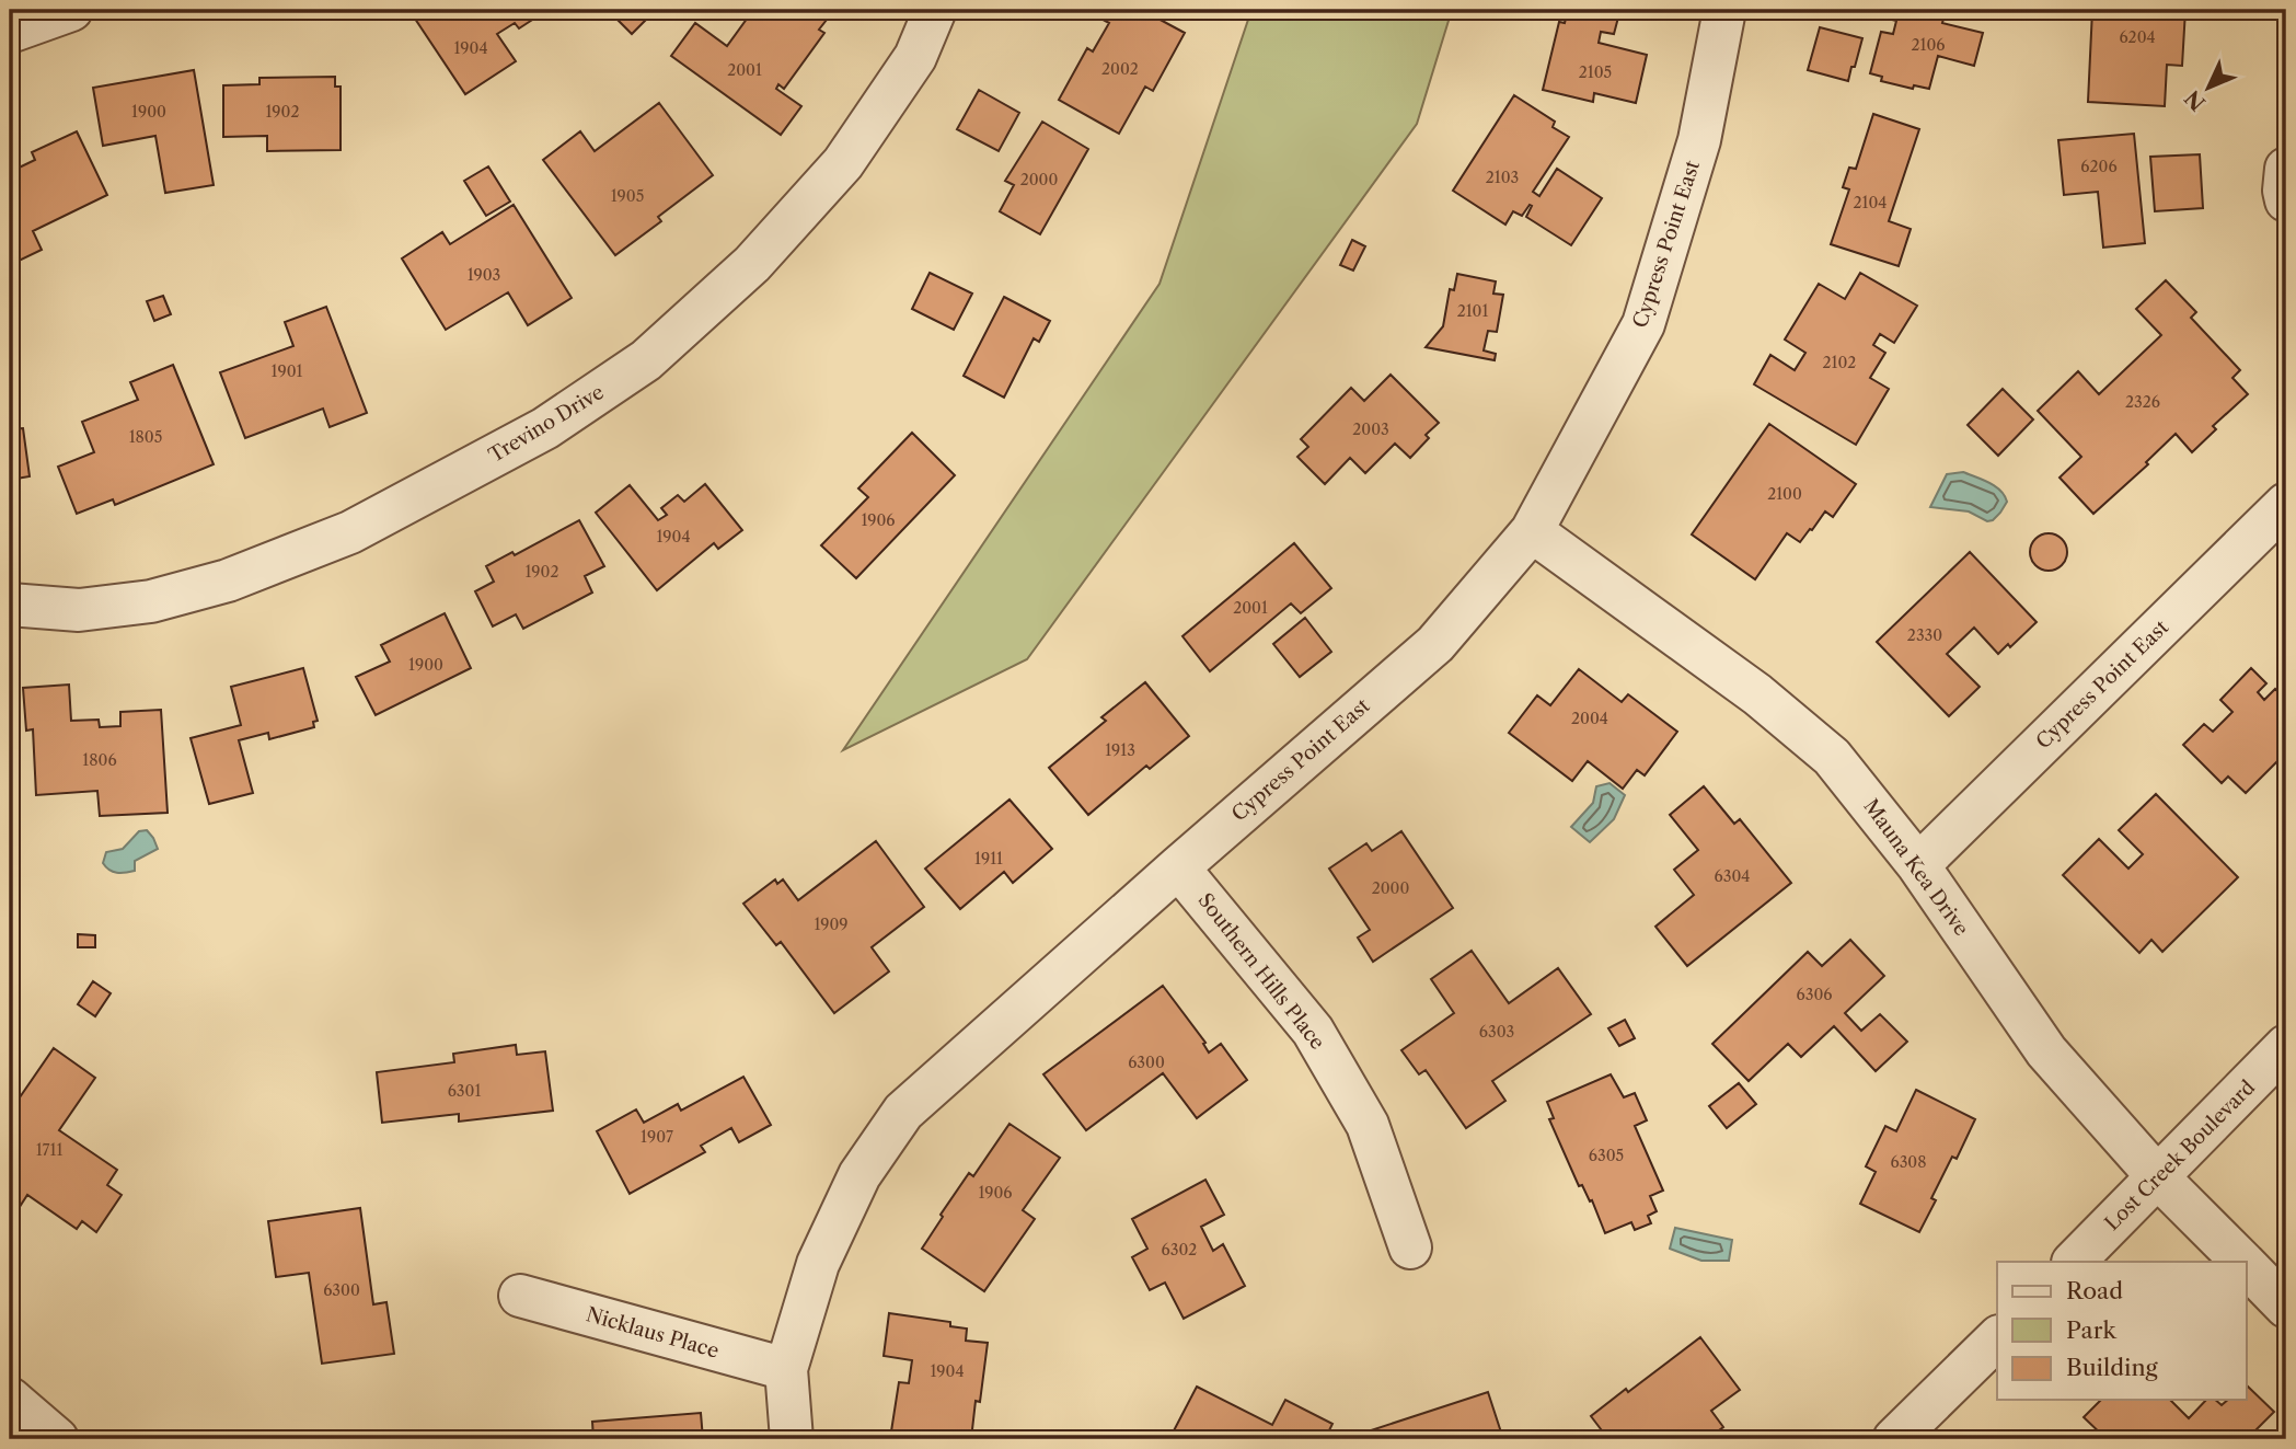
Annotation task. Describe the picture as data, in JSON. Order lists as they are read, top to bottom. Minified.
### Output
{"streets":{"street":["Cypress Point East","Trevino Drive","Mauna Kea Drive","Southern Hills Place","Lost Creek Boulevard","Nicklaus Place"]},"crossings":[["Cypress Point East","Mauna Kea Drive"],["Cypress Point East","Southern Hills Place"],["Cypress Point East","Nicklaus Place"],["Mauna Kea Drive","Lost Creek Boulevard"]],"house_numbers":["6204","2106","1904","2002","2001","2105","1900","1902","6206","2103","2000","1905","2104","1903","2101","2102","1901","2326","2003","1805","2100","1906","1904","1902","2001","2330","1900","2004","1913","1806","1911","6304","2000","1909","6306","6303","6300","6301","1907","1711","6305","6308","1906","6302","6300","1904"],"legend":["Road","Park","Building"],"north":"bottom left"}
